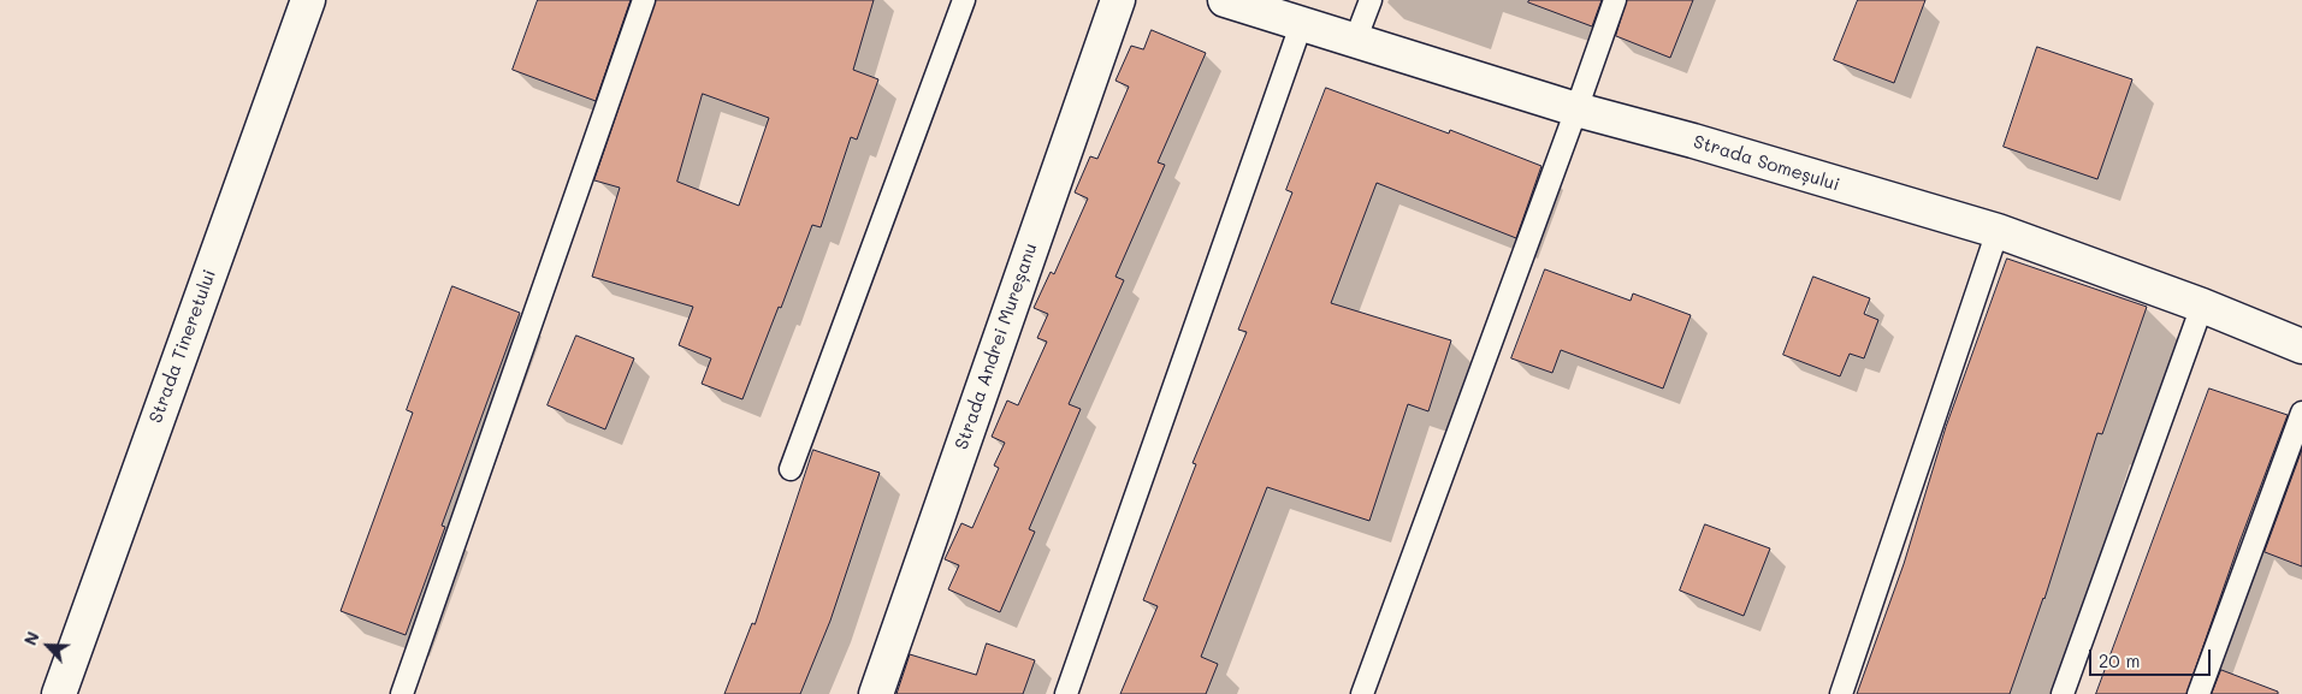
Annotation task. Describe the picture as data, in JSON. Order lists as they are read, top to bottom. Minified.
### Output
{"streets":{"street":["Strada Someșului","Strada Tineretului","Strada Andrei Mureșanu"]},"scale_bar":"20 m","north":"top left"}
